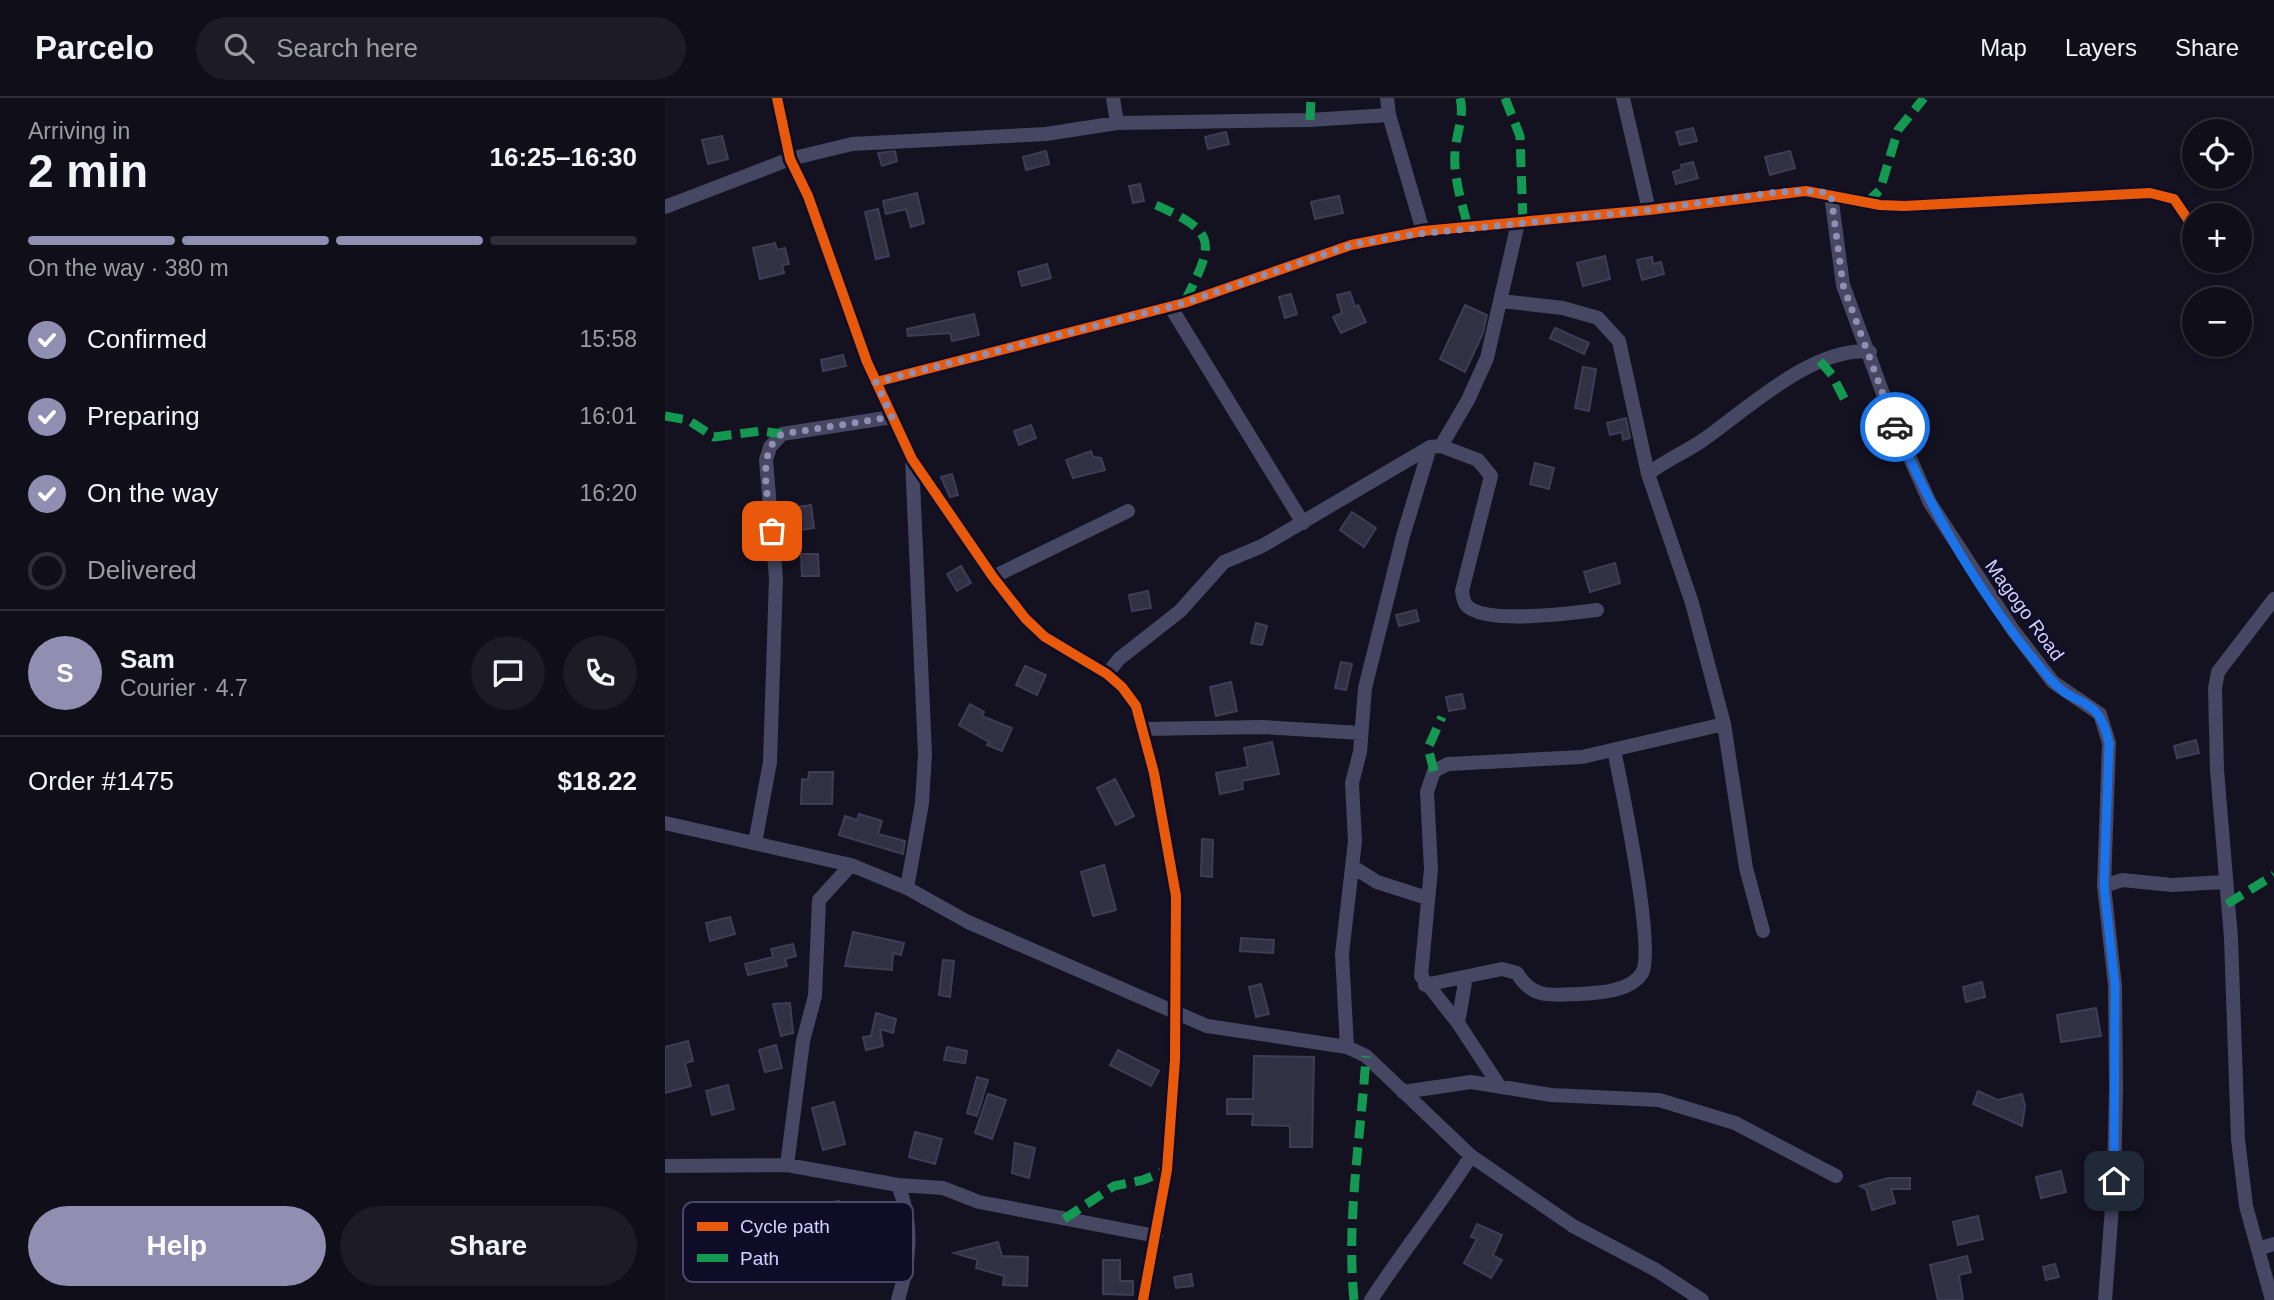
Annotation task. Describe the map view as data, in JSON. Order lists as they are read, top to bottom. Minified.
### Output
{"streets":{"street":["Magogo Road"]},"legend":["Cycle path","Path"],"page":{"header":"Parcelo","search":"Search here","nav":["Map","Layers","Share"],"heading":["2 min","Arriving in","16:25–16:30"],"panel":["Sam","Courier · 4.7","Order #1475","$18.22"],"map_buttons":["+","−"],"bar":"On the way · 380 m","list":[["Confirmed","15:58"],["Preparing","16:01"],["On the way","16:20"],"Delivered"],"round":"S","buttons":["Help","Share"]}}
